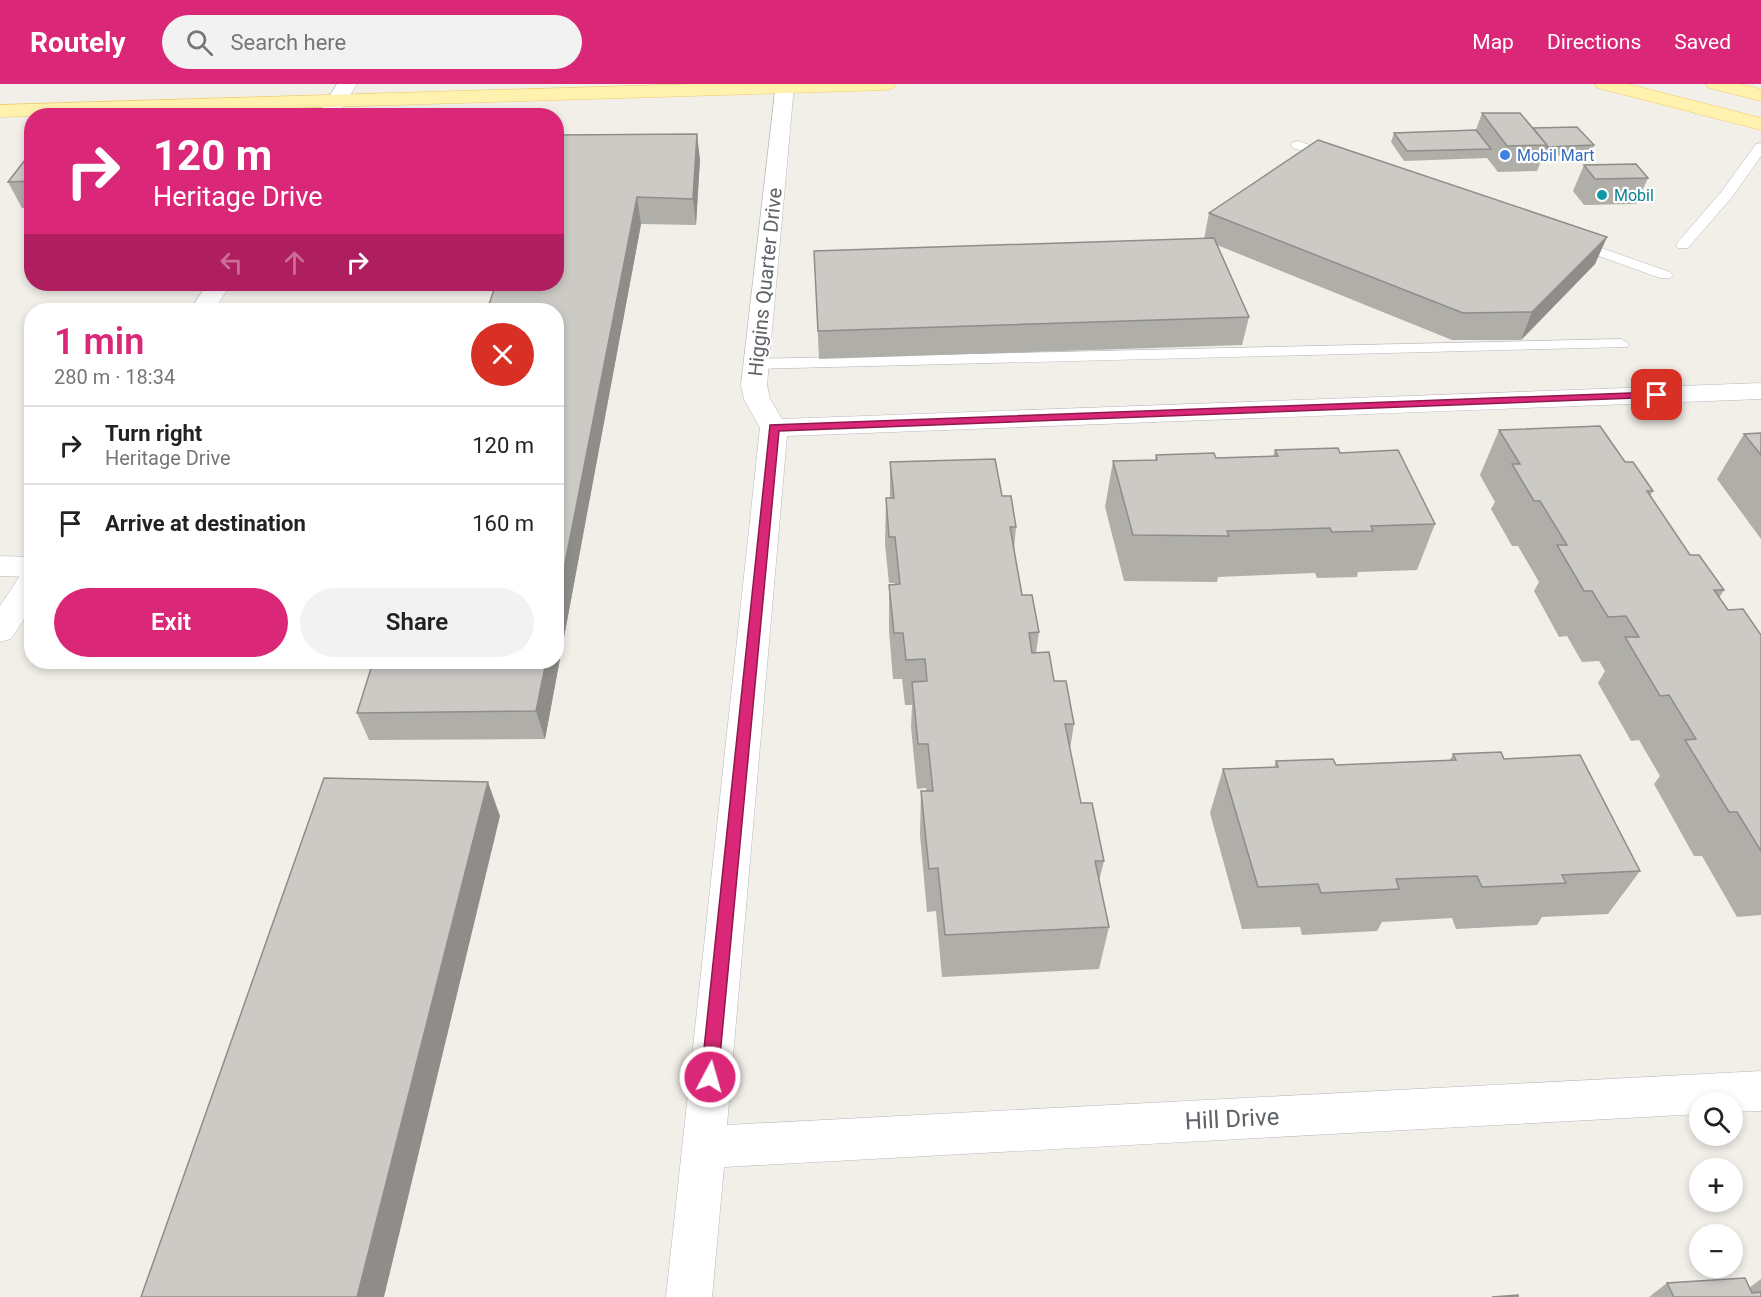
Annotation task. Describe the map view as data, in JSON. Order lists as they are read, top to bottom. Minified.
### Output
{"streets":{"street":["Higgins Quarter Drive","Hill Drive"]},"places":["Mobil Mart","Mobil"],"page":{"header":"Routely","search":"Search here","nav":["Map","Directions","Saved"],"turn":["120 m","Heritage Drive"],"heading":["1 min","280 m · 18:34"],"list":[{"name":"Turn right","note":"Heritage Drive","value":"120 m"},{"name":"Arrive at destination","value":"160 m"}],"buttons":["Exit","Share"],"map_buttons":["+","−"]}}
